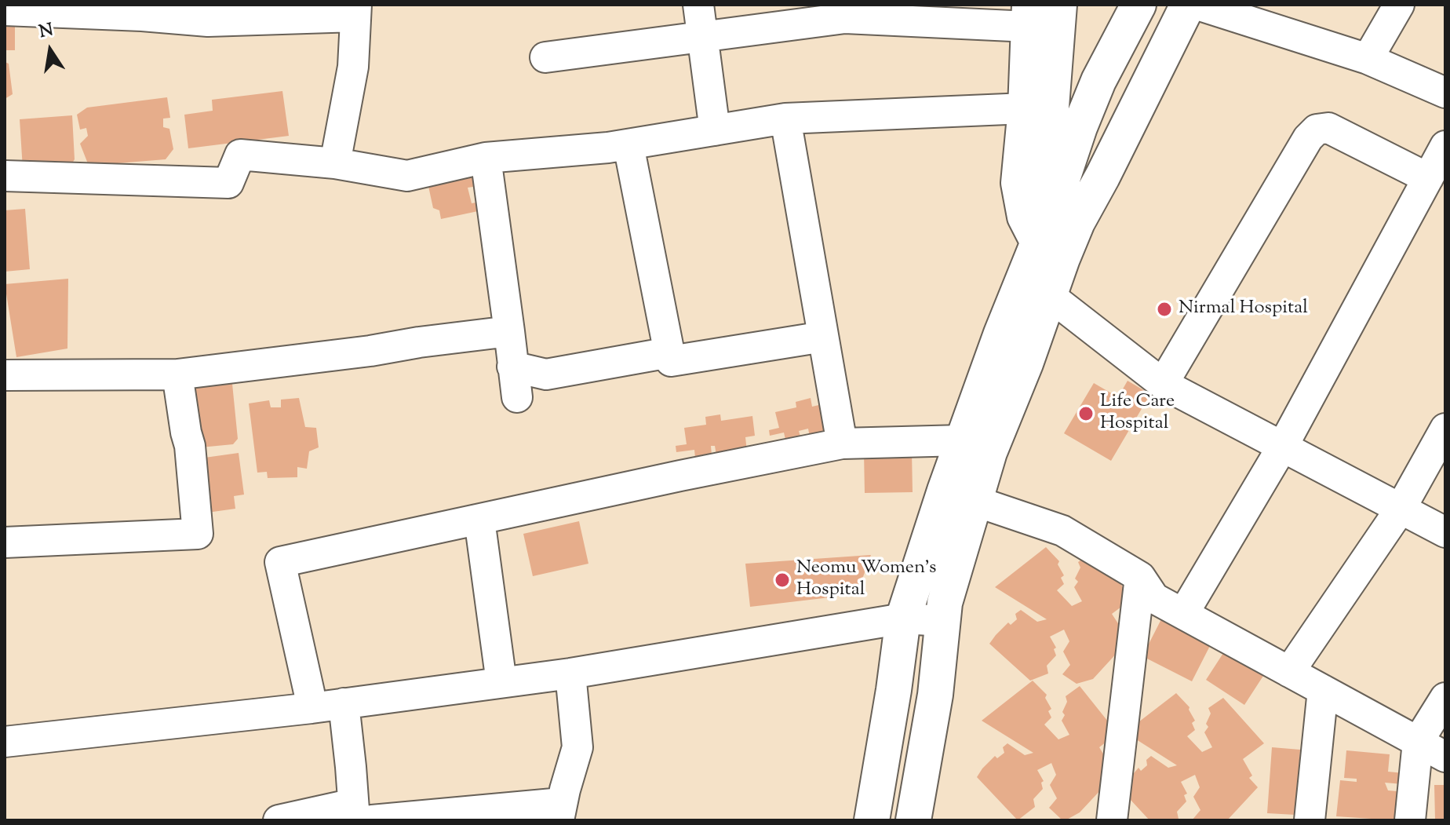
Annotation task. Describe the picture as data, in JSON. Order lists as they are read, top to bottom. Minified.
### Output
{"places":["Nirmal Hospital","Life Care Hospital","Neomu Women's Hospital"],"north":"top"}
